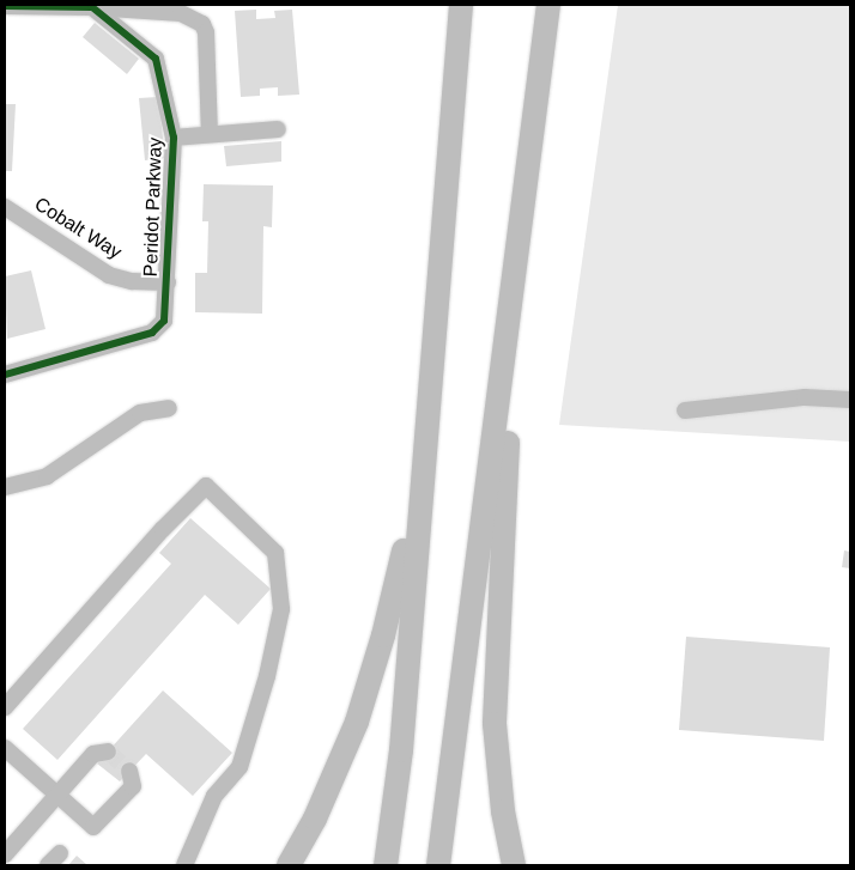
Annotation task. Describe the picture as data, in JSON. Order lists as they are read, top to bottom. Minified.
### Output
{"streets":{"street":["Peridot Parkway","Cobalt Way"]},"crossings":[["Peridot Parkway","Cobalt Way"]]}
